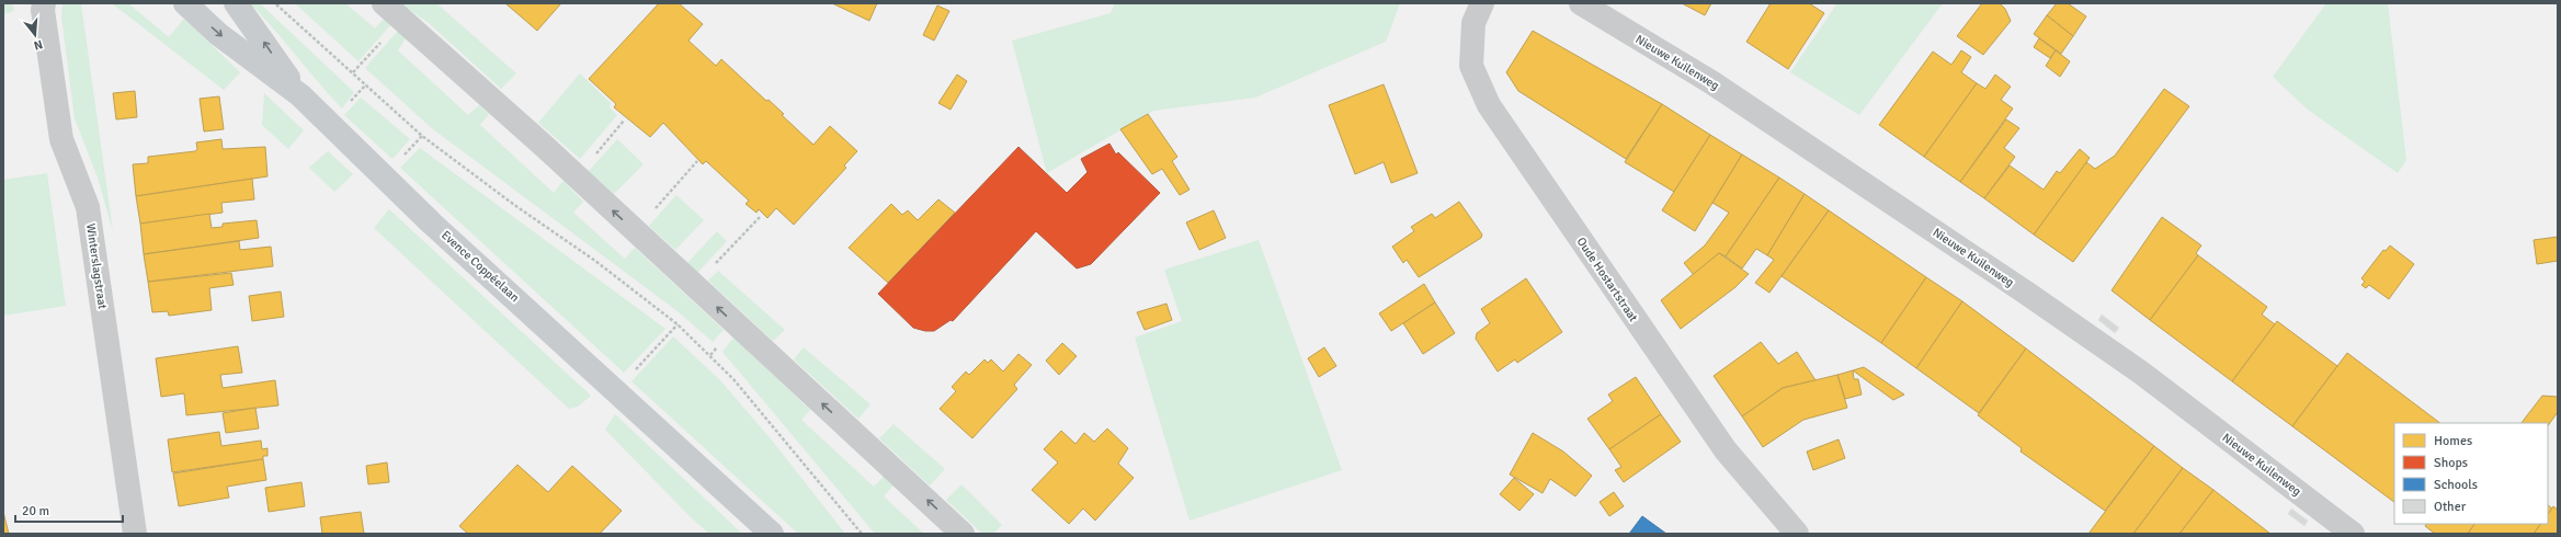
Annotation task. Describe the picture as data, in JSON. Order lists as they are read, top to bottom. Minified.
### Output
{"streets":{"street":["Nieuwe Kuilenweg","Winterslagstraat","Evence Coppéelaan","Oude Hostartstraat"]},"legend":["Homes","Shops","Schools","Other"],"scale_bar":"20 m","north":"bottom"}
